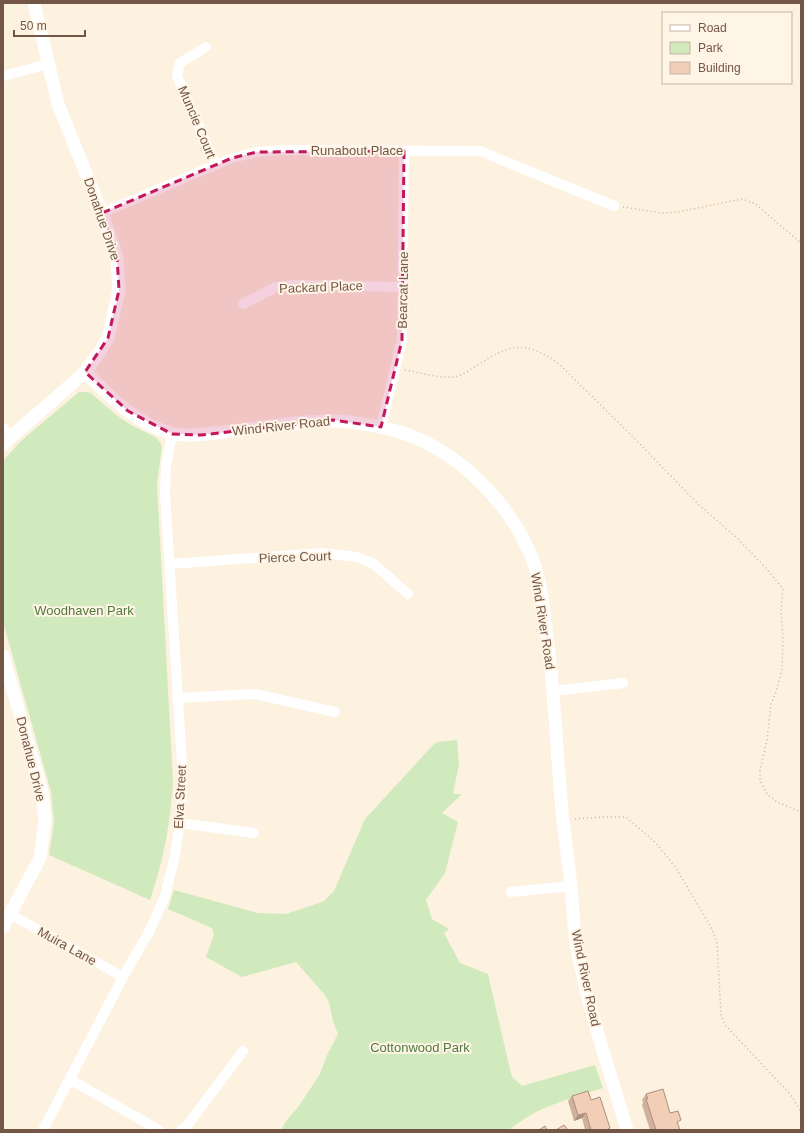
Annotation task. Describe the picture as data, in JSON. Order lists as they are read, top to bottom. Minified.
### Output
{"streets":{"street":["Muncie Court","Runabout Place","Donahue Drive","Packard Place","Bearcat Lane","Wind River Road","Pierce Court","Elva Street","Muira Lane"]},"crossings":[["Muncie Court","Runabout Place"],["Runabout Place","Donahue Drive"],["Runabout Place","Bearcat Lane"],["Donahue Drive","Wind River Road"],["Donahue Drive","Muira Lane"],["Packard Place","Bearcat Lane"],["Bearcat Lane","Wind River Road"],["Wind River Road","Elva Street"],["Pierce Court","Elva Street"],["Elva Street","Muira Lane"]],"parks":["Woodhaven Park","Cottonwood Park"],"legend":["Road","Park","Building"],"scale_bar":"50 m"}
